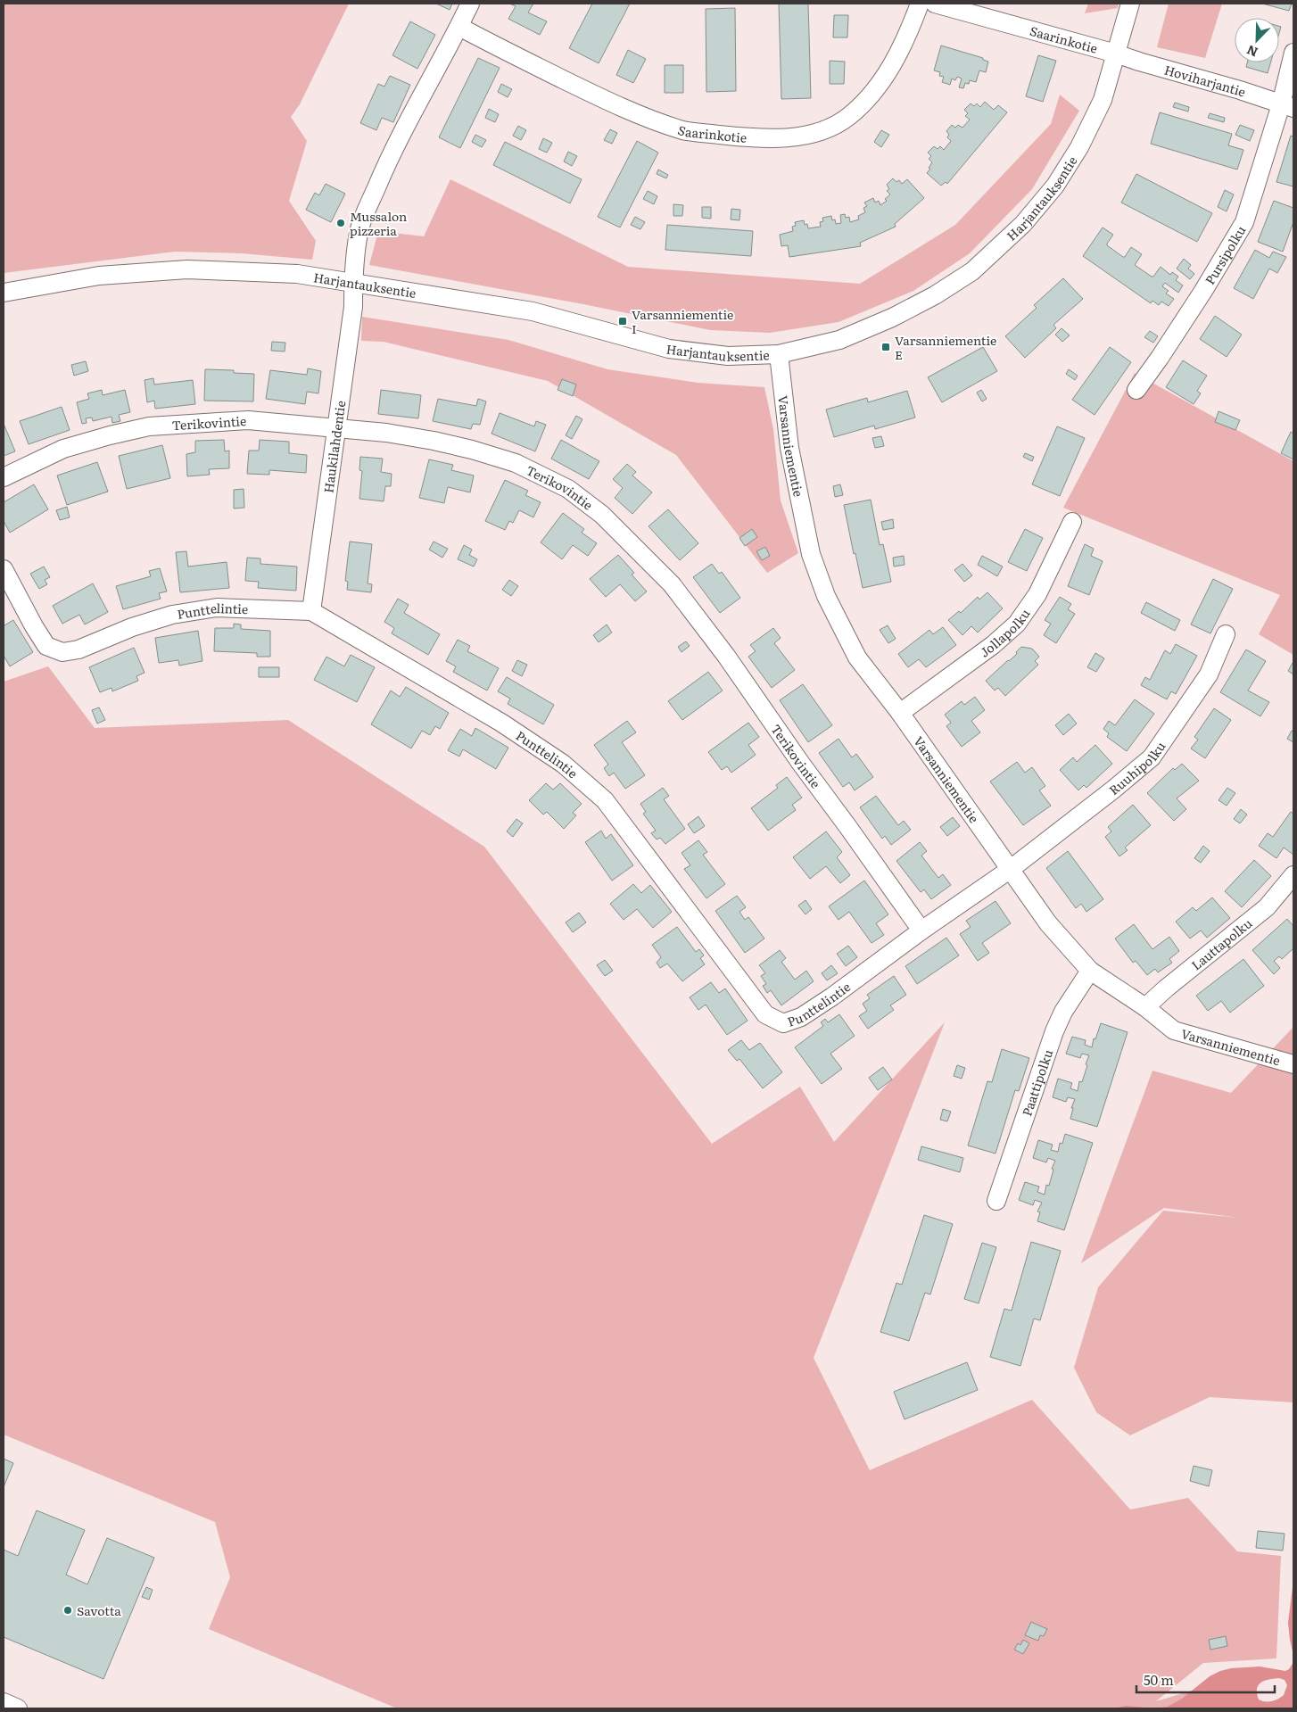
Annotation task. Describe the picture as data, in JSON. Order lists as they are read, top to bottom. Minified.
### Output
{"streets":{"street":["Saarinkotie","Hoviharjantie","Harjantauksentie","Pursipolku","Terikovintie","Varsanniementie","Haukilahdentie","Punttelintie","Jollapolku","Ruuhipolku","Lauttapolku","Paattipolku"]},"crossings":[["Saarinkotie","Hoviharjantie"],["Saarinkotie","Harjantauksentie"],["Hoviharjantie","Harjantauksentie"],["Hoviharjantie","Pursipolku"],["Harjantauksentie","Varsanniementie"],["Harjantauksentie","Haukilahdentie"],["Terikovintie","Haukilahdentie"],["Terikovintie","Punttelintie"],["Varsanniementie","Punttelintie"],["Varsanniementie","Jollapolku"],["Varsanniementie","Ruuhipolku"],["Varsanniementie","Lauttapolku"],["Varsanniementie","Paattipolku"],["Haukilahdentie","Punttelintie"],["Punttelintie","Ruuhipolku"]],"places":{"other":["Mussalon pizzeria","Savotta"],"transit":["Varsanniementie I","Varsanniementie E"]},"scale_bar":"50 m","north":"bottom left"}
